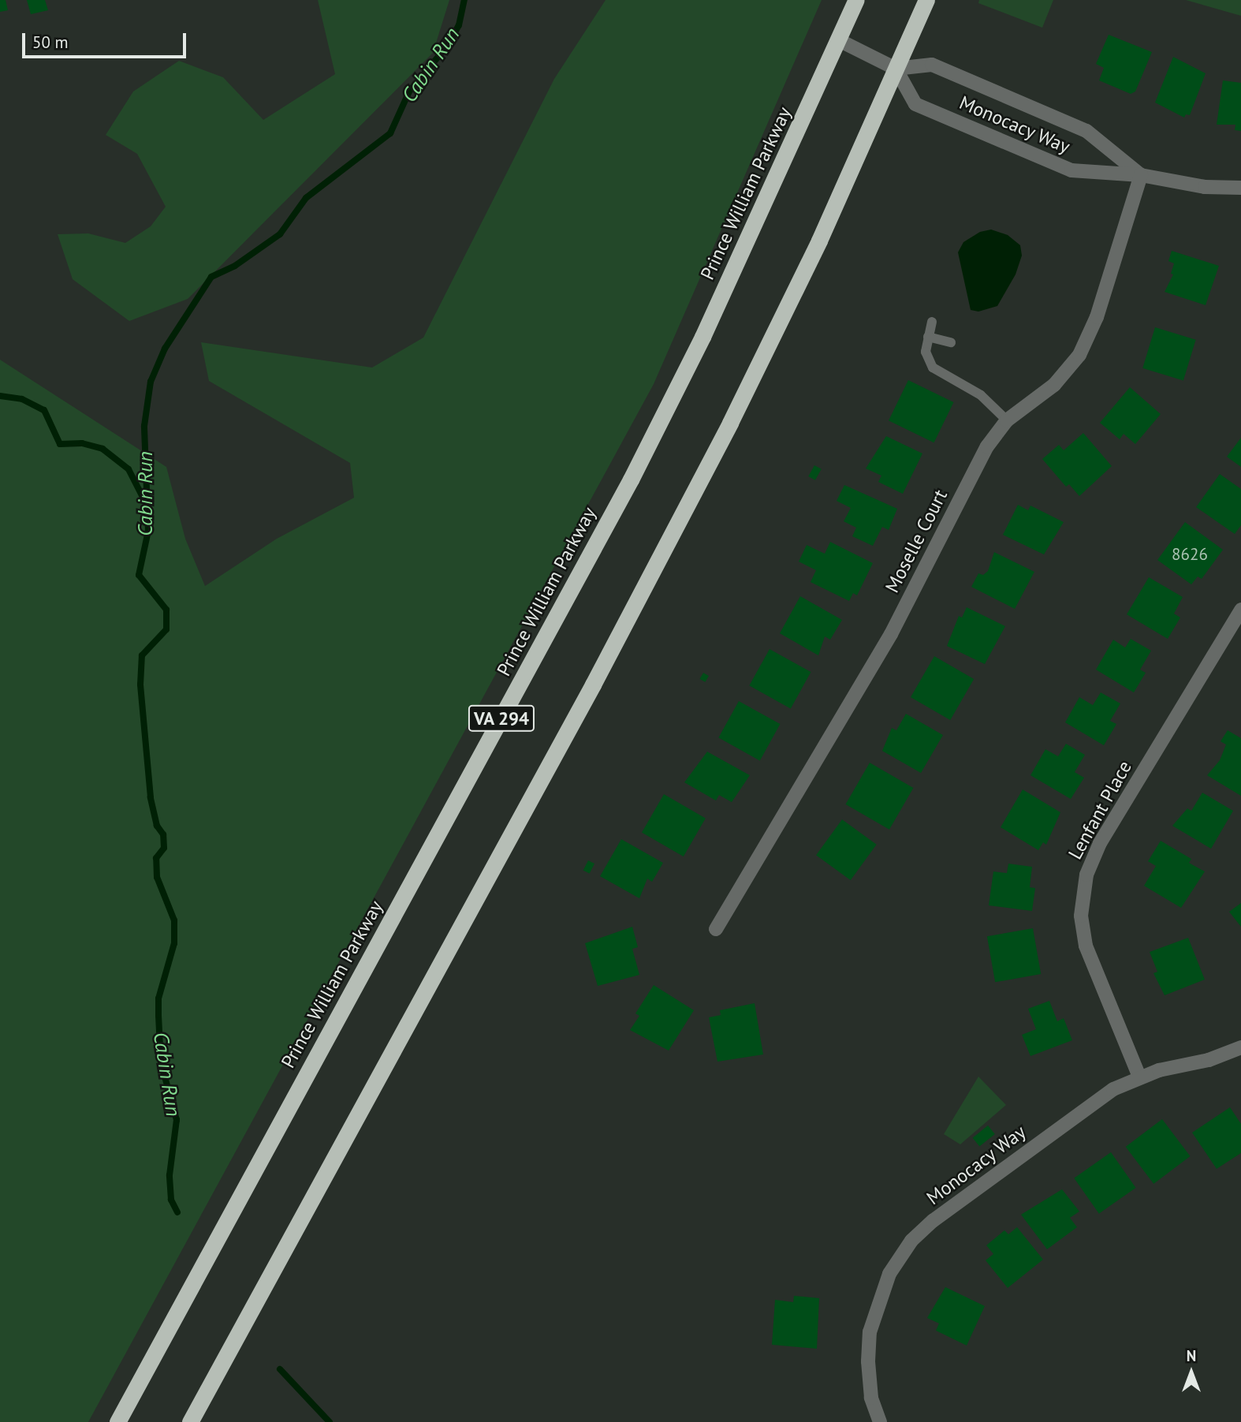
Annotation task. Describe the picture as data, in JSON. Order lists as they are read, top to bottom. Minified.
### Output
{"streets":{"highway":["Prince William Parkway","VA 294"],"street":["Monocacy Way","Moselle Court","Lenfant Place"]},"crossings":[["Monocacy Way","Moselle Court"],["Monocacy Way","VA 294"],["Monocacy Way","Lenfant Place"]],"water":["Cabin Run"],"house_numbers":["8626"],"scale_bar":"50 m","north":"top"}
